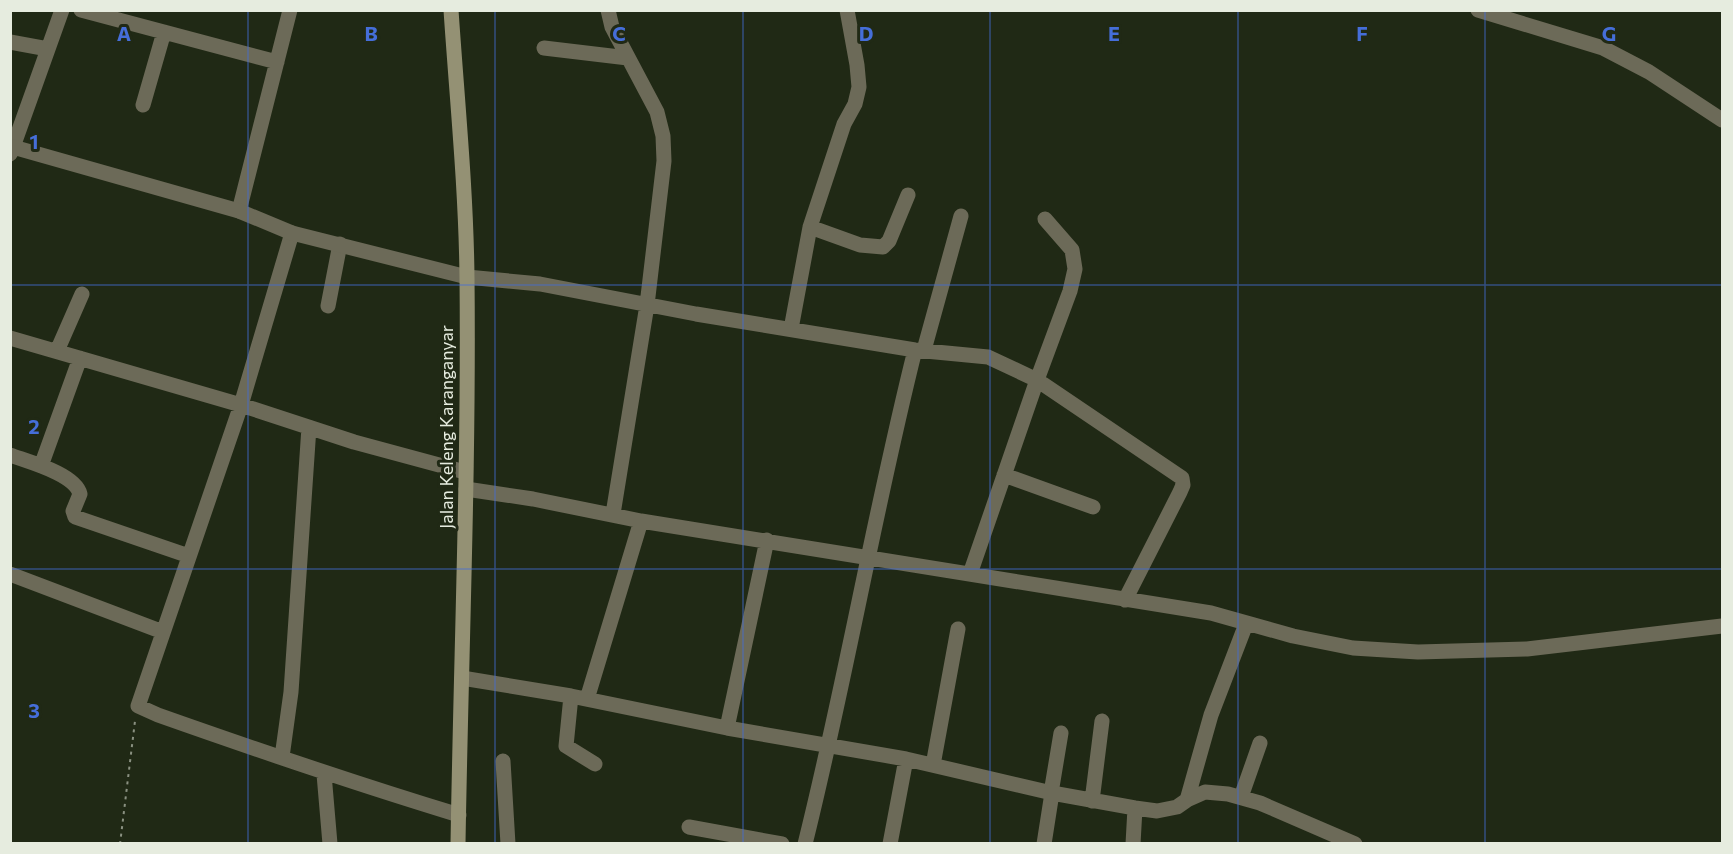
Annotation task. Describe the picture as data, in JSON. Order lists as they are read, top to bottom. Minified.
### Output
{"streets":{"main road":["Jalan Keleng Karanganyar"]},"grid":{"columns":["A","B","C","D","E","F","G"],"rows":["1","2","3"]}}
